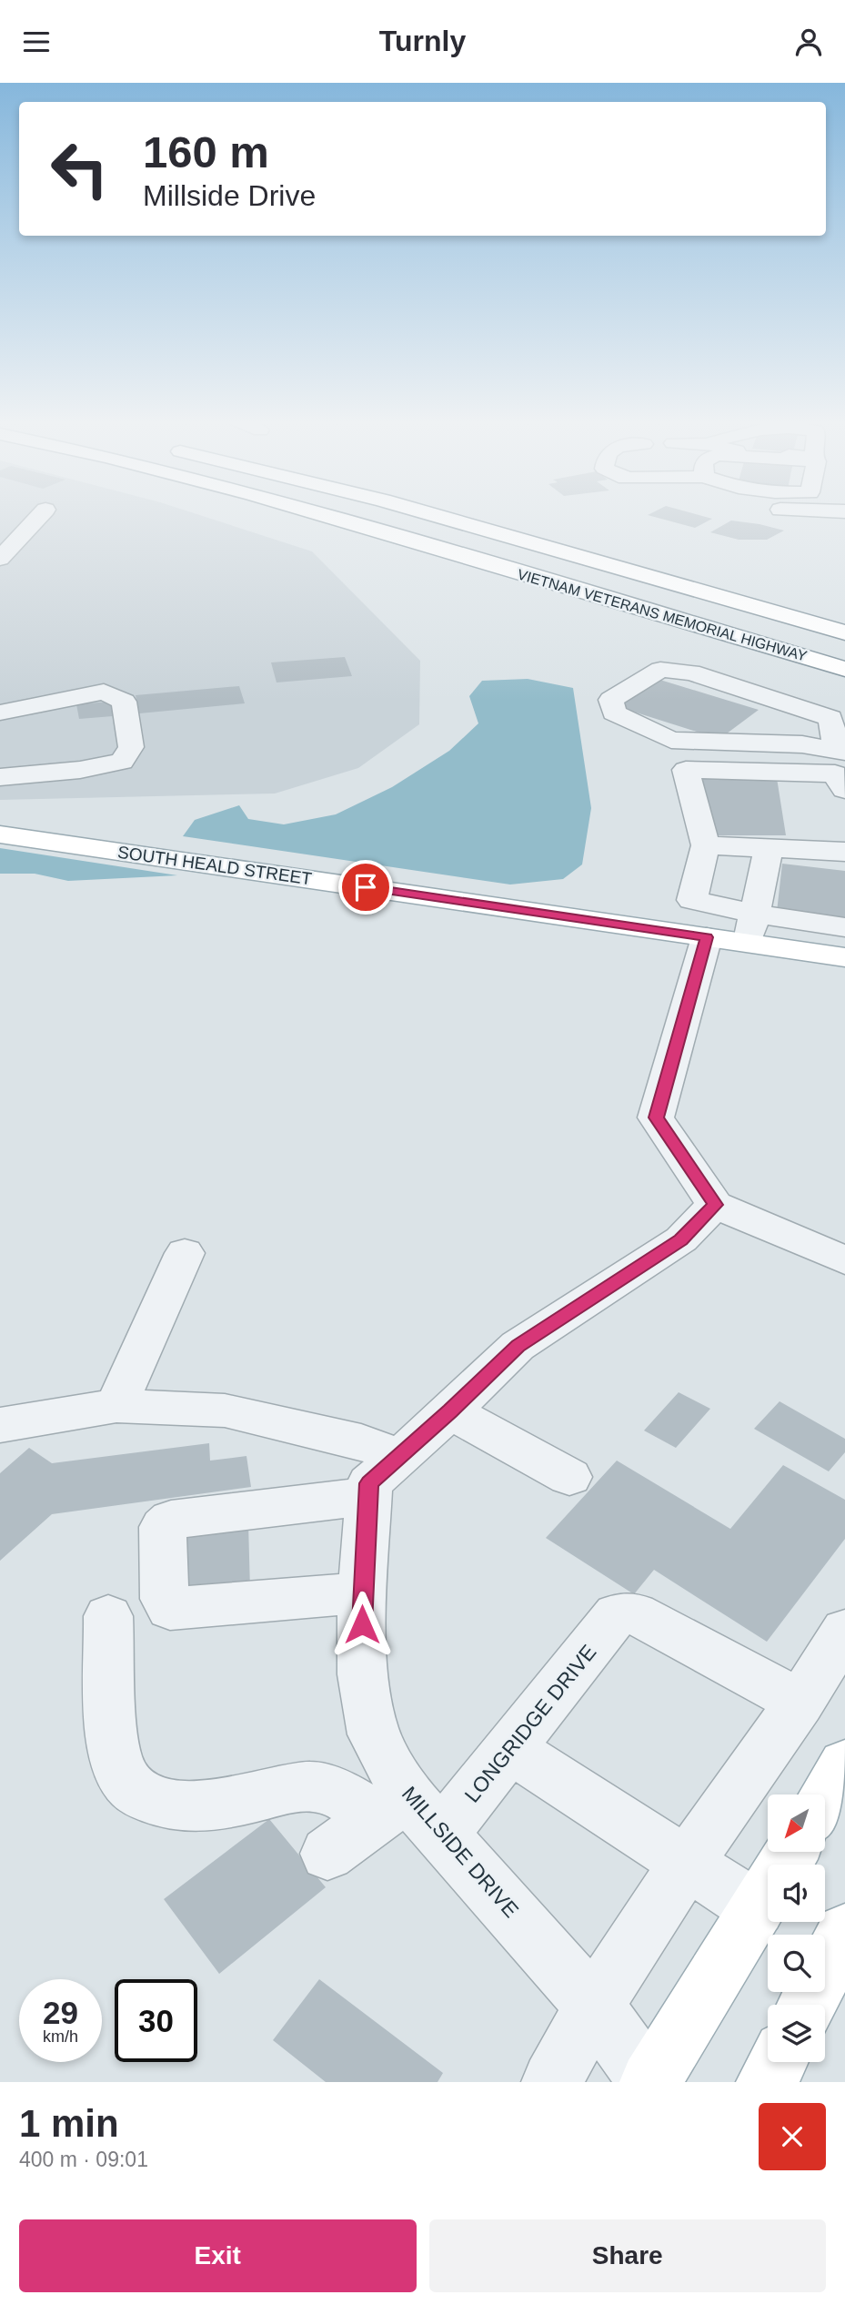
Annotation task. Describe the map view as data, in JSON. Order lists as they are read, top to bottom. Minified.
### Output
{"streets":{"main road":["VIETNAM VETERANS MEMORIAL HIGHWAY","SOUTH HEALD STREET"],"street":["LONGRIDGE DRIVE","MILLSIDE DRIVE"]},"crossings":[["LONGRIDGE DRIVE","MILLSIDE DRIVE"]],"north":"bottom left","page":{"header":"Turnly","turn":["160 m","Millside Drive"],"speed":"29 km/h","limit":"30","heading":["1 min","400 m · 09:01"],"buttons":["Exit","Share"]}}
